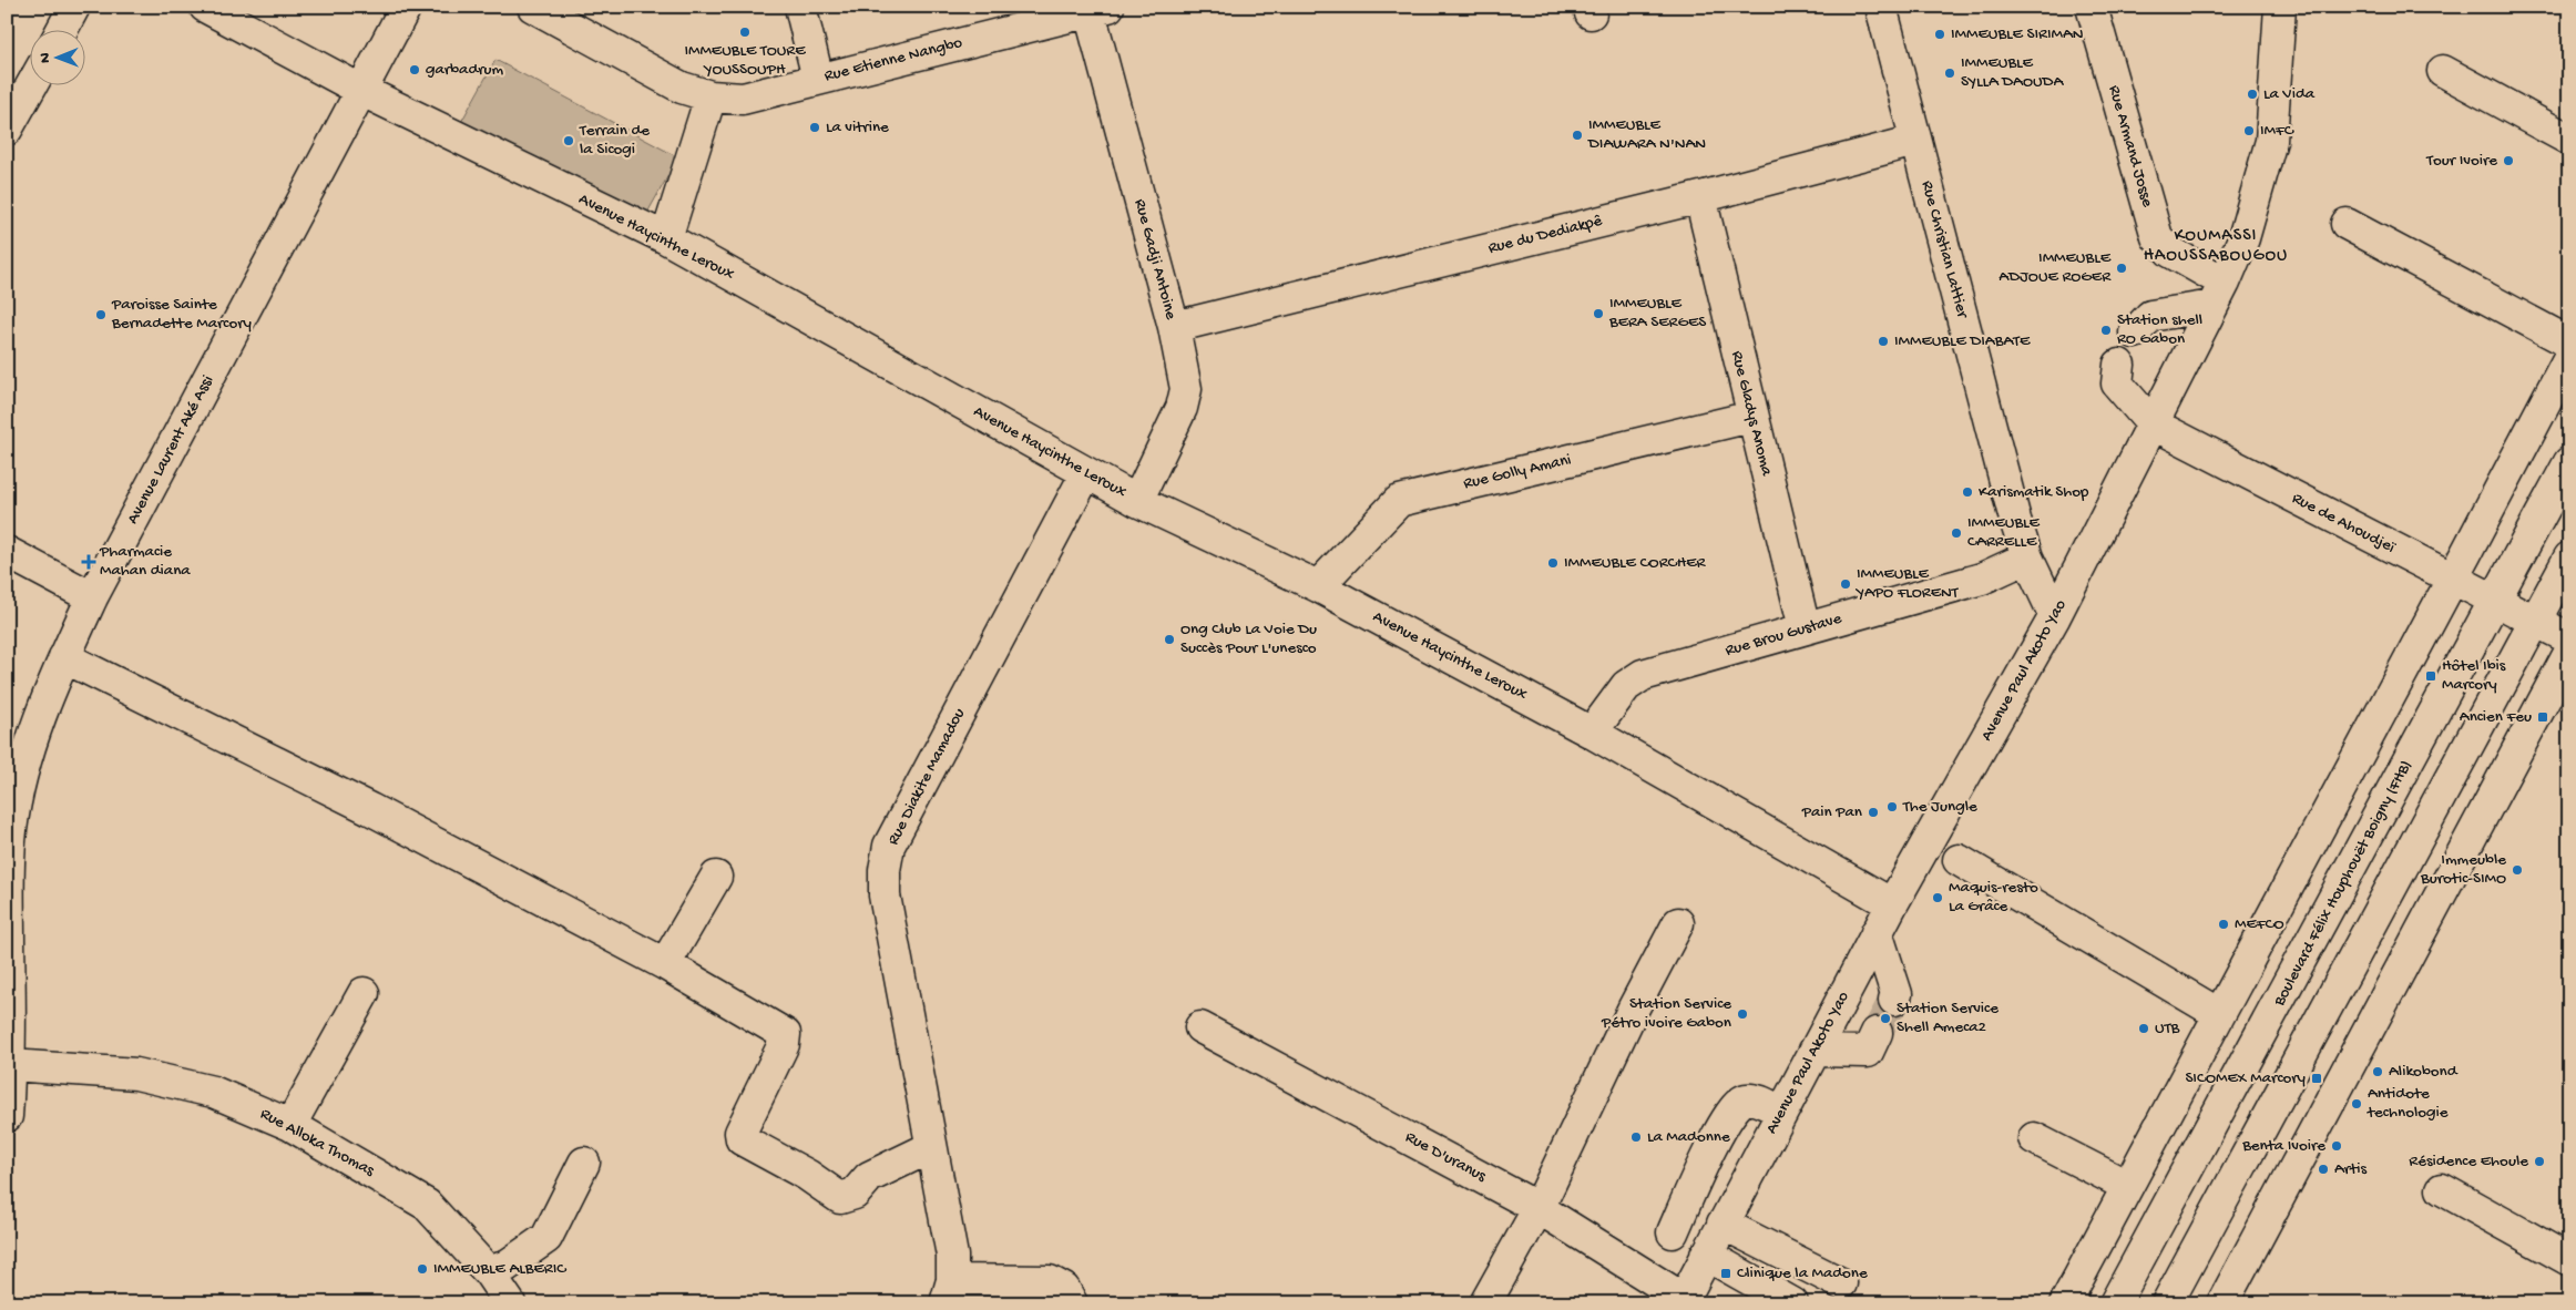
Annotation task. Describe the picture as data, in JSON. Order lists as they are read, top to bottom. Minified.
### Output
{"streets":{"main road":["Rue Etienne Nangbo","Rue Armand Josse","Rue du Dediakpê","Avenue Haycinthe Leroux","Rue Christian Lattier","Rue Gadji Antoine","Rue Gladys Anoma","Avenue Laurent Aké Assi","Rue Golly Amani","Rue de Ahoudjeï","Rue Brou Gustave","Avenue Paul Akoto Yao","Rue Diakite Mamadou","Boulevard Félix Houphouët Boigny (FHB)","Rue Alloka Thomas","Rue D'uranus"]},"crossings":[["Rue Etienne Nangbo","Rue Gadji Antoine"],["Rue Armand Josse","Avenue Paul Akoto Yao"],["Rue du Dediakpê","Rue Christian Lattier"],["Rue du Dediakpê","Rue Gadji Antoine"],["Rue du Dediakpê","Rue Gladys Anoma"],["Avenue Haycinthe Leroux","Rue Gadji Antoine"],["Avenue Haycinthe Leroux","Avenue Laurent Aké Assi"],["Avenue Haycinthe Leroux","Rue Golly Amani"],["Avenue Haycinthe Leroux","Rue Brou Gustave"],["Avenue Haycinthe Leroux","Avenue Paul Akoto Yao"],["Avenue Haycinthe Leroux","Rue Diakite Mamadou"],["Rue Christian Lattier","Rue Brou Gustave"],["Rue Christian Lattier","Avenue Paul Akoto Yao"],["Rue Gladys Anoma","Rue Golly Amani"],["Rue Gladys Anoma","Rue Brou Gustave"],["Avenue Laurent Aké Assi","Rue Alloka Thomas"],["Rue de Ahoudjeï","Avenue Paul Akoto Yao"],["Rue de Ahoudjeï","Boulevard Félix Houphouët Boigny (FHB)"],["Avenue Paul Akoto Yao","Rue D'uranus"]],"districts":["KOUMASSI HAOUSSABOUGOU"],"places":{"other":["IMMEUBLE TOURE YOUSSOUPH","IMMEUBLE SIRIMAN","garbadrum","IMMEUBLE SYLLA DAOUDA","La Vida","La vitrine","IMFC","IMMEUBLE DIAWARA N'NAN","Terrain de la Sicogi","Tour Ivoire","IMMEUBLE ADJOUE ROGER","IMMEUBLE BERA SERGES","Paroisse Sainte Bernadette Marcory","Station shell RO Gabon","IMMEUBLE DIABATE","Karismatik Shop","IMMEUBLE CARRELLE","IMMEUBLE CORCHER","IMMEUBLE YAPO FLORENT","Ong Club La Voie Du Succès Pour L'unesco","The Jungle","Pain Pan","Immeuble Burotic-SIMO","Maquis-resto La Grâce","MEFCO","Station Service Pétro ivoire Gabon","Station Service Shell Ameca2","UTB","Alikobond","Antidote technologie","La Madonne","Benta Ivoire","Résidence Ehoule","Artis","IMMEUBLE ALBERIC"],"health":["Pharmacie Mahan diana"],"transit":["Hôtel Ibis Marcory","Ancien Feu","SICOMEX Marcory","Clinique la Madone"]},"north":"left"}
